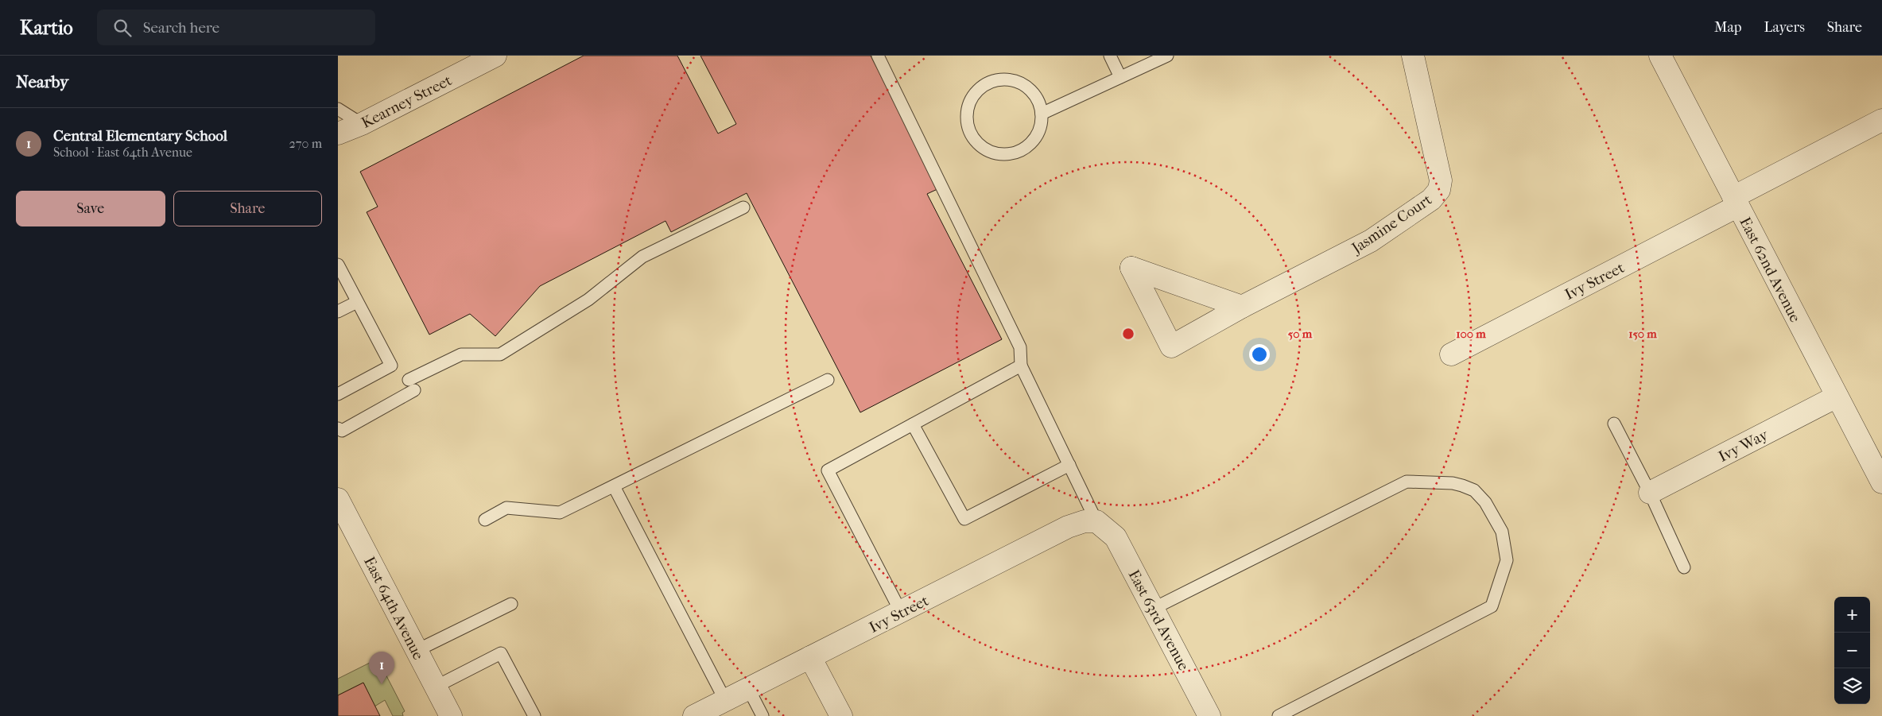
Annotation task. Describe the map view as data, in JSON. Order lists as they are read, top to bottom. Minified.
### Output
{"streets":{"street":["Kearney Street","Jasmine Court","East 62nd Avenue","Ivy Street","Ivy Way","East 64th Avenue","East 63rd Avenue"]},"crossings":[["East 62nd Avenue","Ivy Street"],["East 62nd Avenue","Ivy Way"],["Ivy Street","East 63rd Avenue"]],"page":{"header":"Kartio","search":"Search here","nav":["Map","Layers","Share"],"heading":"Nearby","list":[{"mark":"1","name":"Central Elementary School","note":"School · East 64th Avenue","value":"270 m"}],"buttons":["Save","Share"],"map_buttons":["+","−"],"pins":"1"},"rings":["50 m","100 m","150 m"]}
